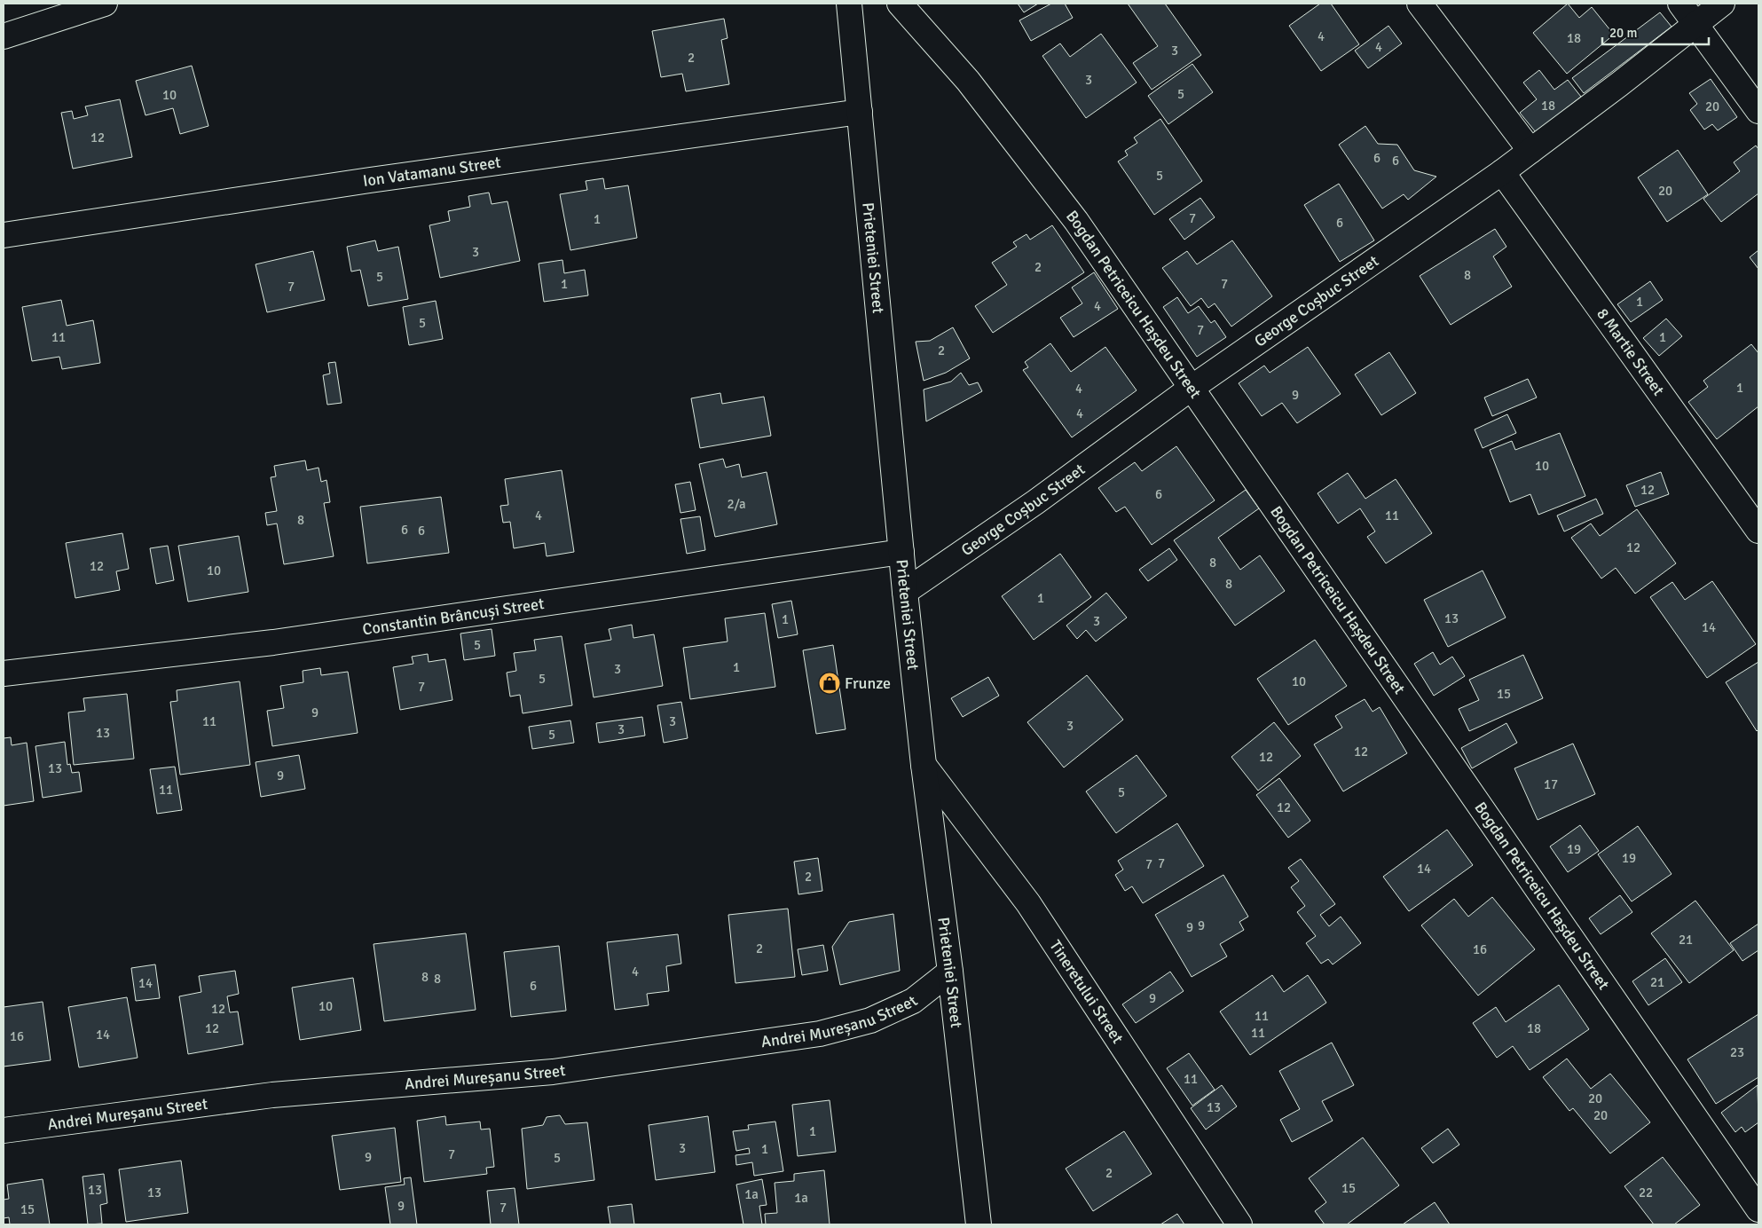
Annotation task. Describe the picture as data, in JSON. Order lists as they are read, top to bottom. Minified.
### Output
{"streets":{"street":["Ion Vatamanu Street","Prieteniei Street","George Coșbuc Street","Bogdan Petriceicu Hașdeu Street","8 Martie Street","Constantin Brâncuși Street","Tineretului Street","Andrei Mureșanu Street"]},"crossings":[["Ion Vatamanu Street","Prieteniei Street"],["Prieteniei Street","George Coșbuc Street"],["Prieteniei Street","Constantin Brâncuși Street"],["Prieteniei Street","Tineretului Street"],["Prieteniei Street","Andrei Mureșanu Street"],["George Coșbuc Street","Bogdan Petriceicu Hașdeu Street"],["George Coșbuc Street","8 Martie Street"]],"places":{"shop":["Frunze"]},"house_numbers":["4","18","4","3","2","3","5","10","18","20","12","6","6","5","20","7","1","6","3","2","8","5","1","7","7","1","4","5","7","11","1","2","1","4","9","4","10","12","6","2/a","4","11","8","6","6","12","8","12","10","8","1","13","1","3","14","5","1","3","5","10","7","15","9","11","3","3","3","13","5","12","12","13","9","17","11","5","12","19","19","7","7","14","2","9","9","21","2","16","4","8","8","21","14","6","9","10","12","11","12","18","11","14","16","23","11","20","13","20","1","3","1","7","9","5","2","15","13","13","22","1a","1a","9","7","15"],"scale_bar":"20 m"}
